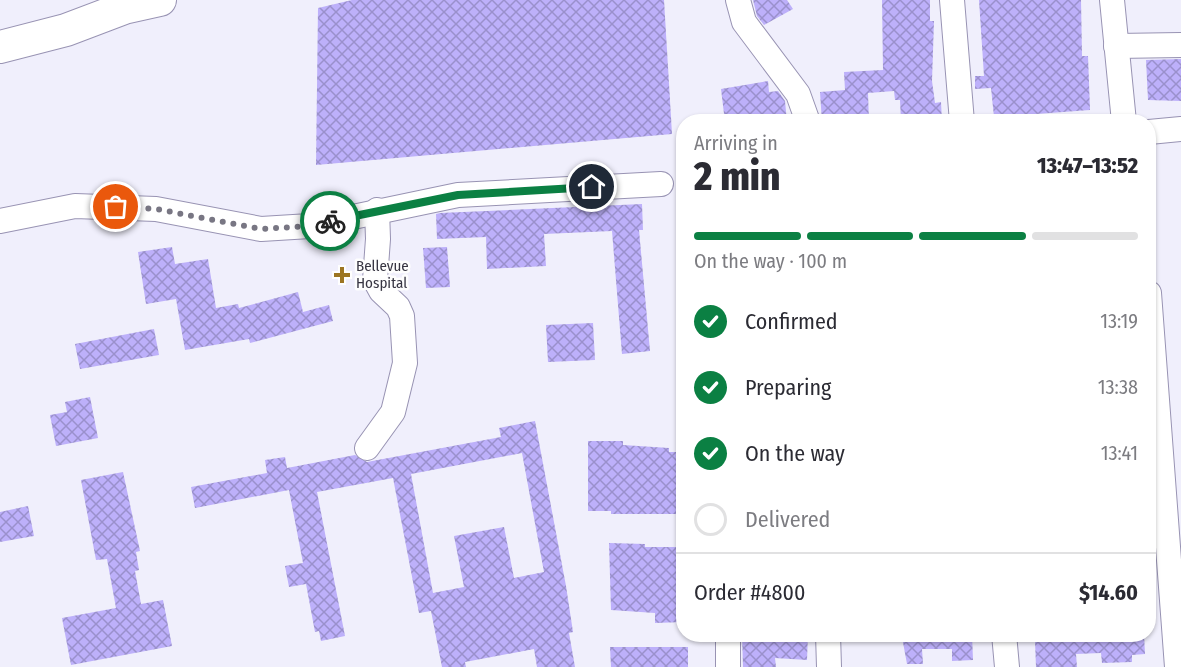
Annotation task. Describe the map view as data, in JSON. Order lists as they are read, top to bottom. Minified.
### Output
{"places":{"health":["Bellevue Hospital"]},"page":{"heading":["2 min","Arriving in","13:47–13:52"],"panel":["Order #4800","$14.60"],"bar":"On the way · 100 m","list":[["Confirmed","13:19"],["Preparing","13:38"],["On the way","13:41"],"Delivered"]}}
